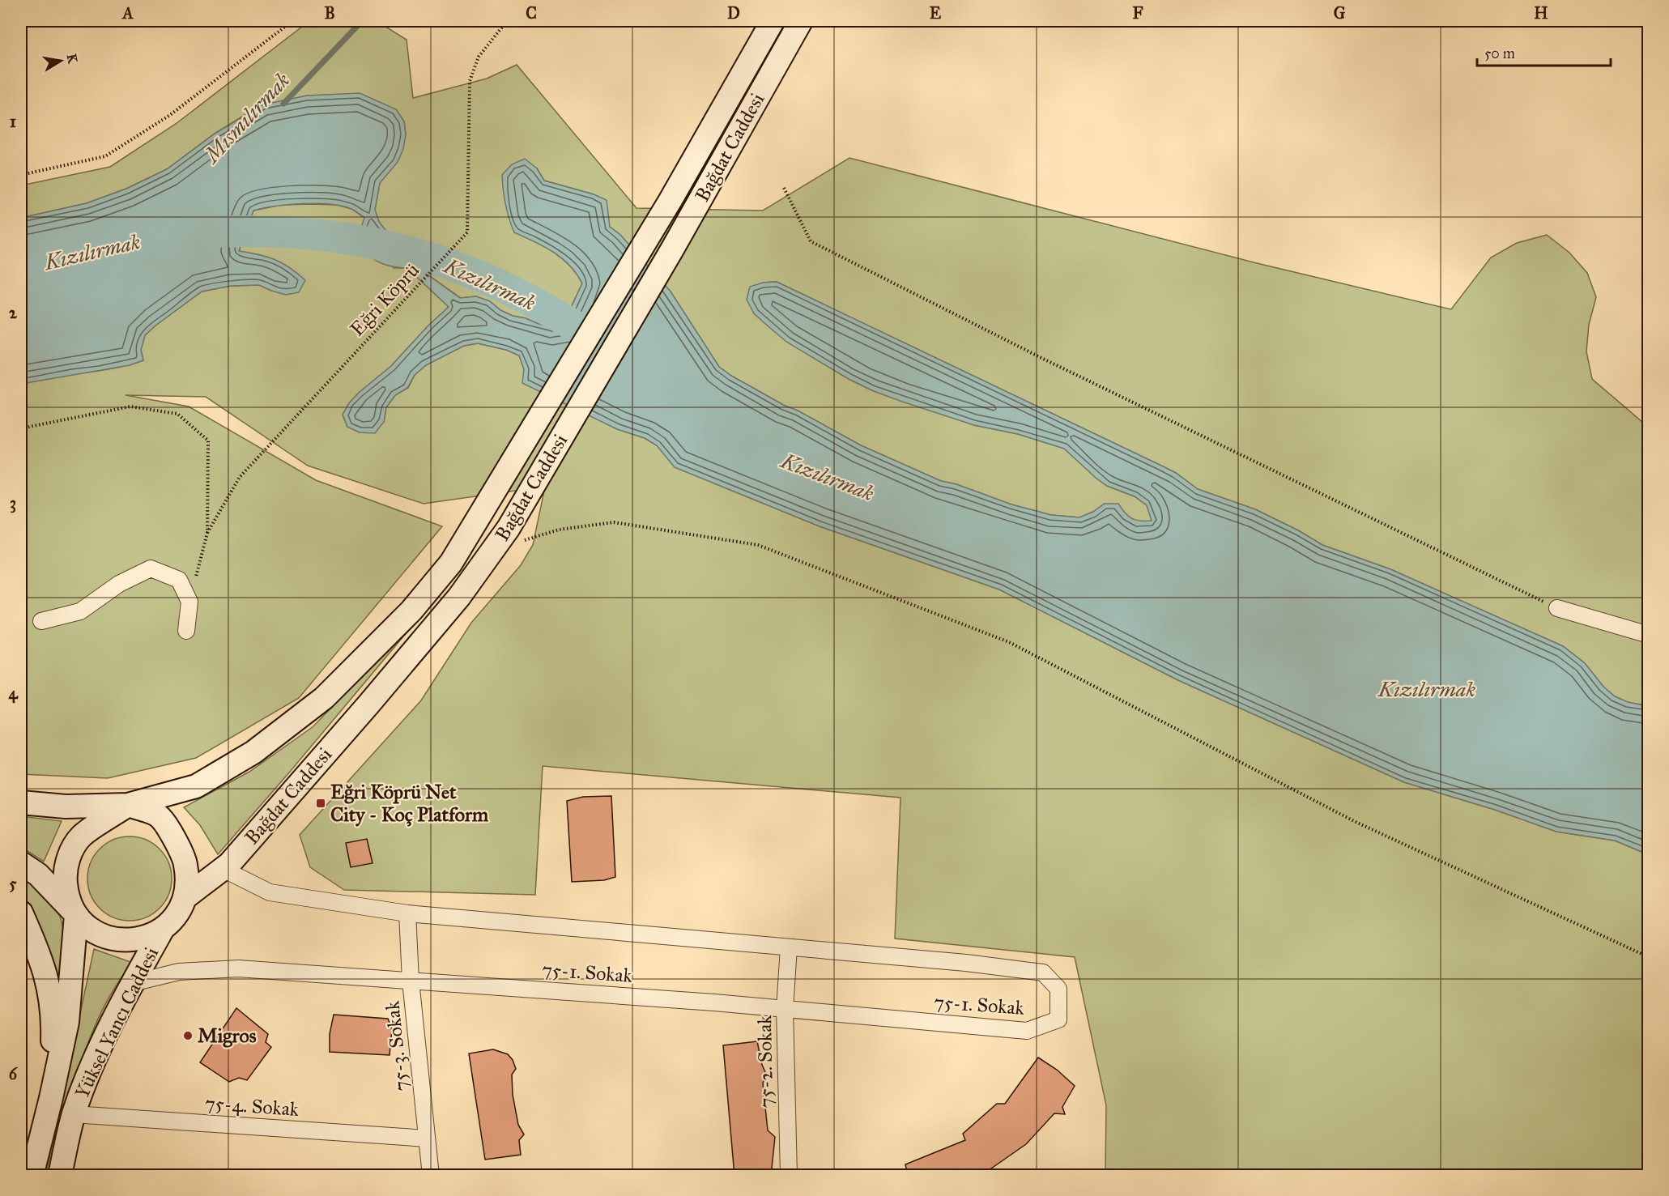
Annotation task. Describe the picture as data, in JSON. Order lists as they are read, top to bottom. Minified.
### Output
{"streets":{"main road":["Bağdat Caddesi","Yüksel Yancı Caddesi"],"street":["75-1. Sokak","75-3. Sokak","75-2. Sokak","75-4. Sokak"],"path":["Eğri Köprü"]},"crossings":[["Bağdat Caddesi","75-1. Sokak"],["Bağdat Caddesi","Yüksel Yancı Caddesi"],["75-1. Sokak","Yüksel Yancı Caddesi"],["75-1. Sokak","75-3. Sokak"],["75-1. Sokak","75-2. Sokak"],["Yüksel Yancı Caddesi","75-4. Sokak"],["75-3. Sokak","75-4. Sokak"]],"water":["Mısmılırmak","Kızılırmak"],"places":{"transit":["Eğri Köprü Net City - Koç Platform"],"other":["Migros"]},"scale_bar":"50 m","north":"right","grid":{"columns":["A","B","C","D","E","F","G","H"],"rows":["1","2","3","4","5","6"]}}
